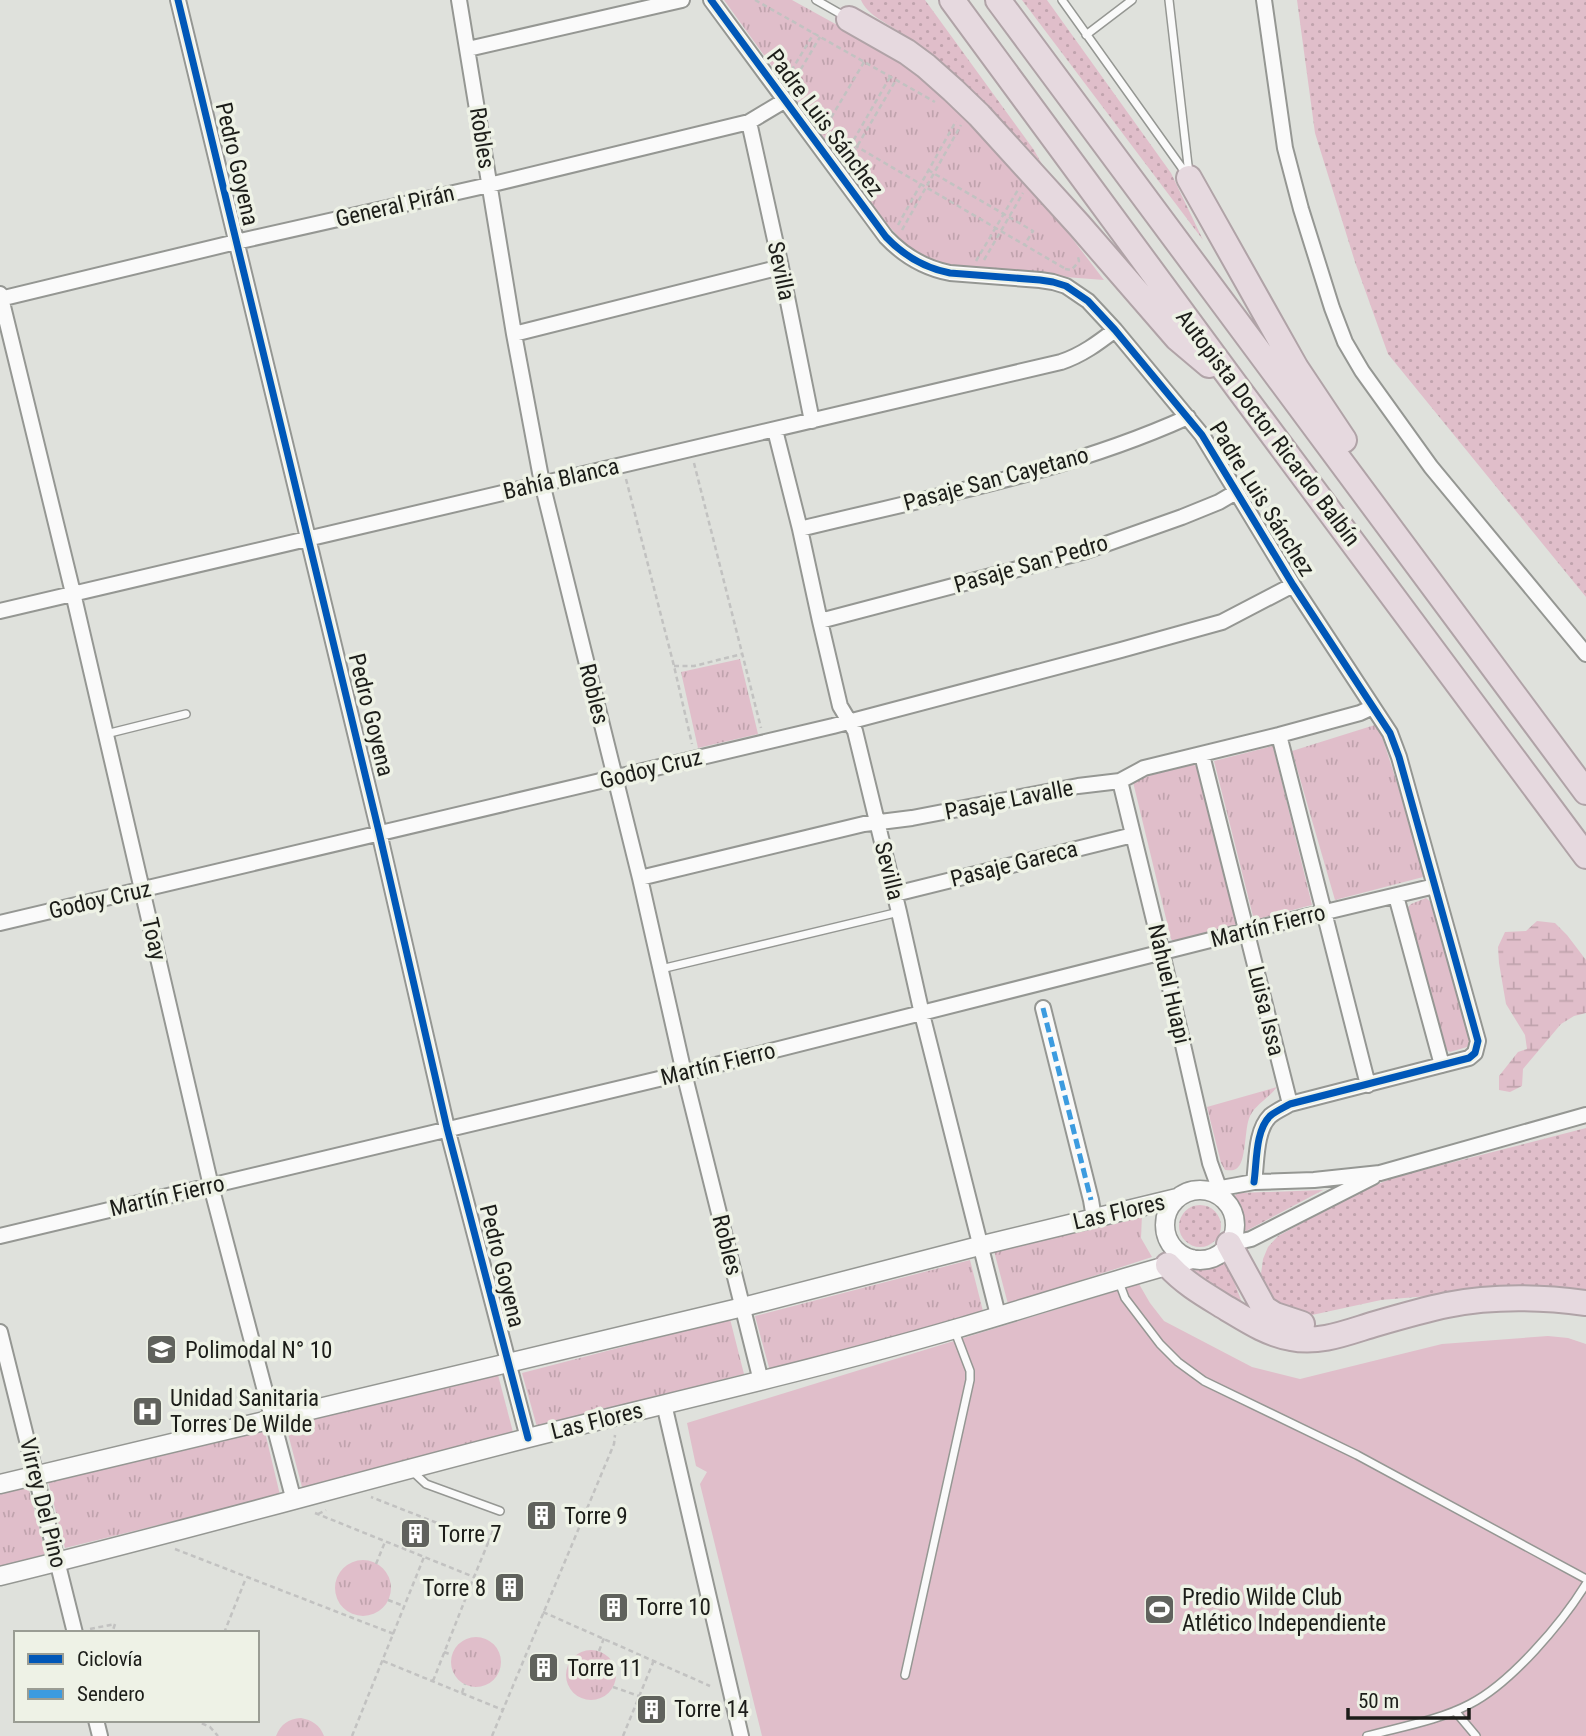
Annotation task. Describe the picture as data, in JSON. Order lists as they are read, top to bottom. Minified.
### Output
{"streets":{"highway":["Autopista Doctor Ricardo Balbín"],"street":["Padre Luis Sánchez","Robles","Pedro Goyena","General Pirán","Sevilla","Bahía Blanca","Pasaje San Cayetano","Pasaje San Pedro","Godoy Cruz","Pasaje Lavalle","Pasaje Gareca","Martín Fierro","Toay","Nahuel Huapi","Luisa Issa","Las Flores","Virrey Del Pino"]},"crossings":[["Padre Luis Sánchez","General Pirán"],["Padre Luis Sánchez","Bahía Blanca"],["Padre Luis Sánchez","Pasaje San Cayetano"],["Padre Luis Sánchez","Pasaje San Pedro"],["Padre Luis Sánchez","Godoy Cruz"],["Padre Luis Sánchez","Pasaje Lavalle"],["Padre Luis Sánchez","Martín Fierro"],["Robles","General Pirán"],["Robles","Bahía Blanca"],["Robles","Godoy Cruz"],["Robles","Pasaje Lavalle"],["Robles","Martín Fierro"],["Robles","Las Flores"],["Pedro Goyena","General Pirán"],["Pedro Goyena","Bahía Blanca"],["Pedro Goyena","Godoy Cruz"],["Pedro Goyena","Martín Fierro"],["Pedro Goyena","Las Flores"],["General Pirán","Sevilla"],["General Pirán","Toay"],["Sevilla","Bahía Blanca"],["Sevilla","Pasaje San Cayetano"],["Sevilla","Pasaje San Pedro"],["Sevilla","Godoy Cruz"],["Sevilla","Pasaje Lavalle"],["Sevilla","Pasaje Gareca"],["Sevilla","Martín Fierro"],["Sevilla","Las Flores"],["Bahía Blanca","Toay"],["Godoy Cruz","Toay"],["Pasaje Lavalle","Nahuel Huapi"],["Pasaje Lavalle","Luisa Issa"],["Pasaje Gareca","Nahuel Huapi"],["Martín Fierro","Toay"],["Martín Fierro","Nahuel Huapi"],["Martín Fierro","Luisa Issa"],["Toay","Las Flores"],["Nahuel Huapi","Las Flores"],["Las Flores","Virrey Del Pino"]],"places":{"school or university":["Polimodal N° 10"],"hospital":["Unidad Sanitaria Torres De Wilde"],"building":["Torre 9","Torre 7","Torre 8","Torre 10","Torre 11","Torre 14"],"sports":["Predio Wilde Club Atlético Independiente"]},"legend":["Ciclovía","Sendero"],"scale_bar":"50 m"}
